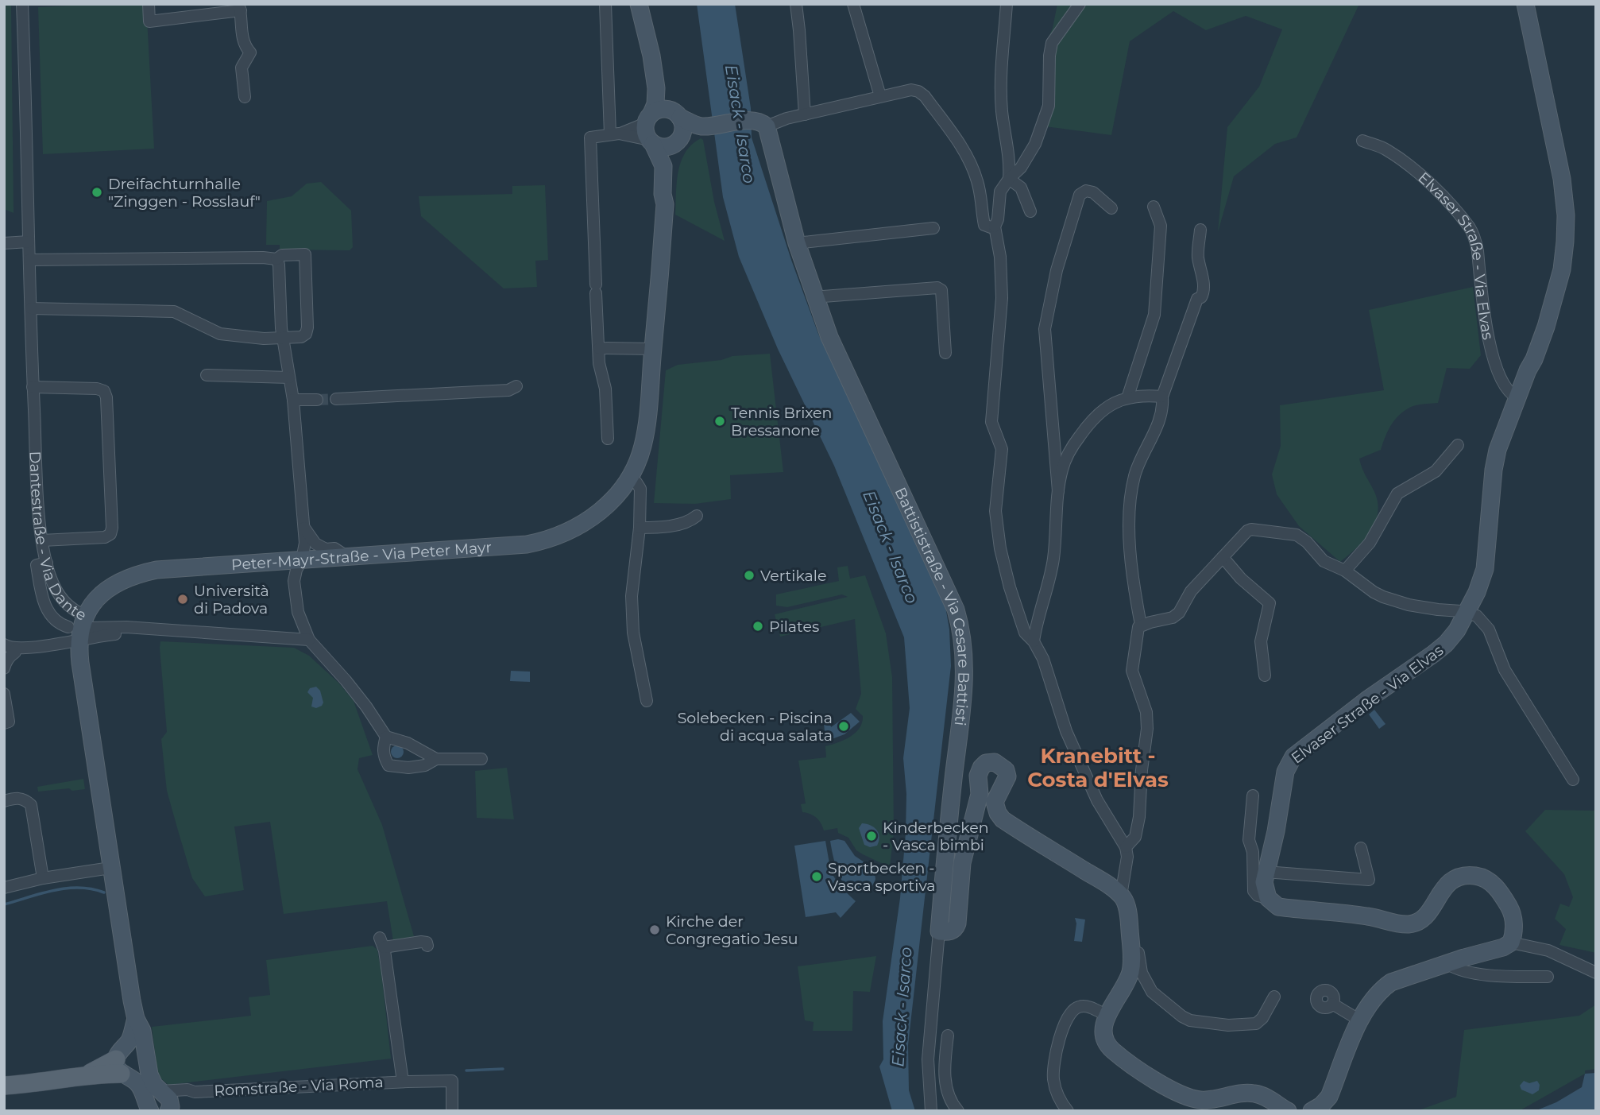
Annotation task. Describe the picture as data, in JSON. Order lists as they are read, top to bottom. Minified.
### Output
{"streets":{"street":["Elvaser Straße - Via Elvas","Dantestraße - Via Dante","Peter-Mayr-Straße - Via Peter Mayr","Battististraße - Via Cesare Battisti","Romstraße - Via Roma"]},"crossings":[["Dantestraße - Via Dante","Peter-Mayr-Straße - Via Peter Mayr"],["Dantestraße - Via Dante","Romstraße - Via Roma"]],"districts":["Kranebitt - Costa d'Elvas"],"water":["Eisack - Isarco"],"places":["Dreifachturnhalle \"Zinggen - Rosslauf\"","Tennis Brixen Bressanone","Vertikale","Università di Padova","Pilates","Solebecken - Piscina di acqua salata","Kinderbecken - Vasca bimbi","Sportbecken - Vasca sportiva","Kirche der Congregatio Jesu"]}
